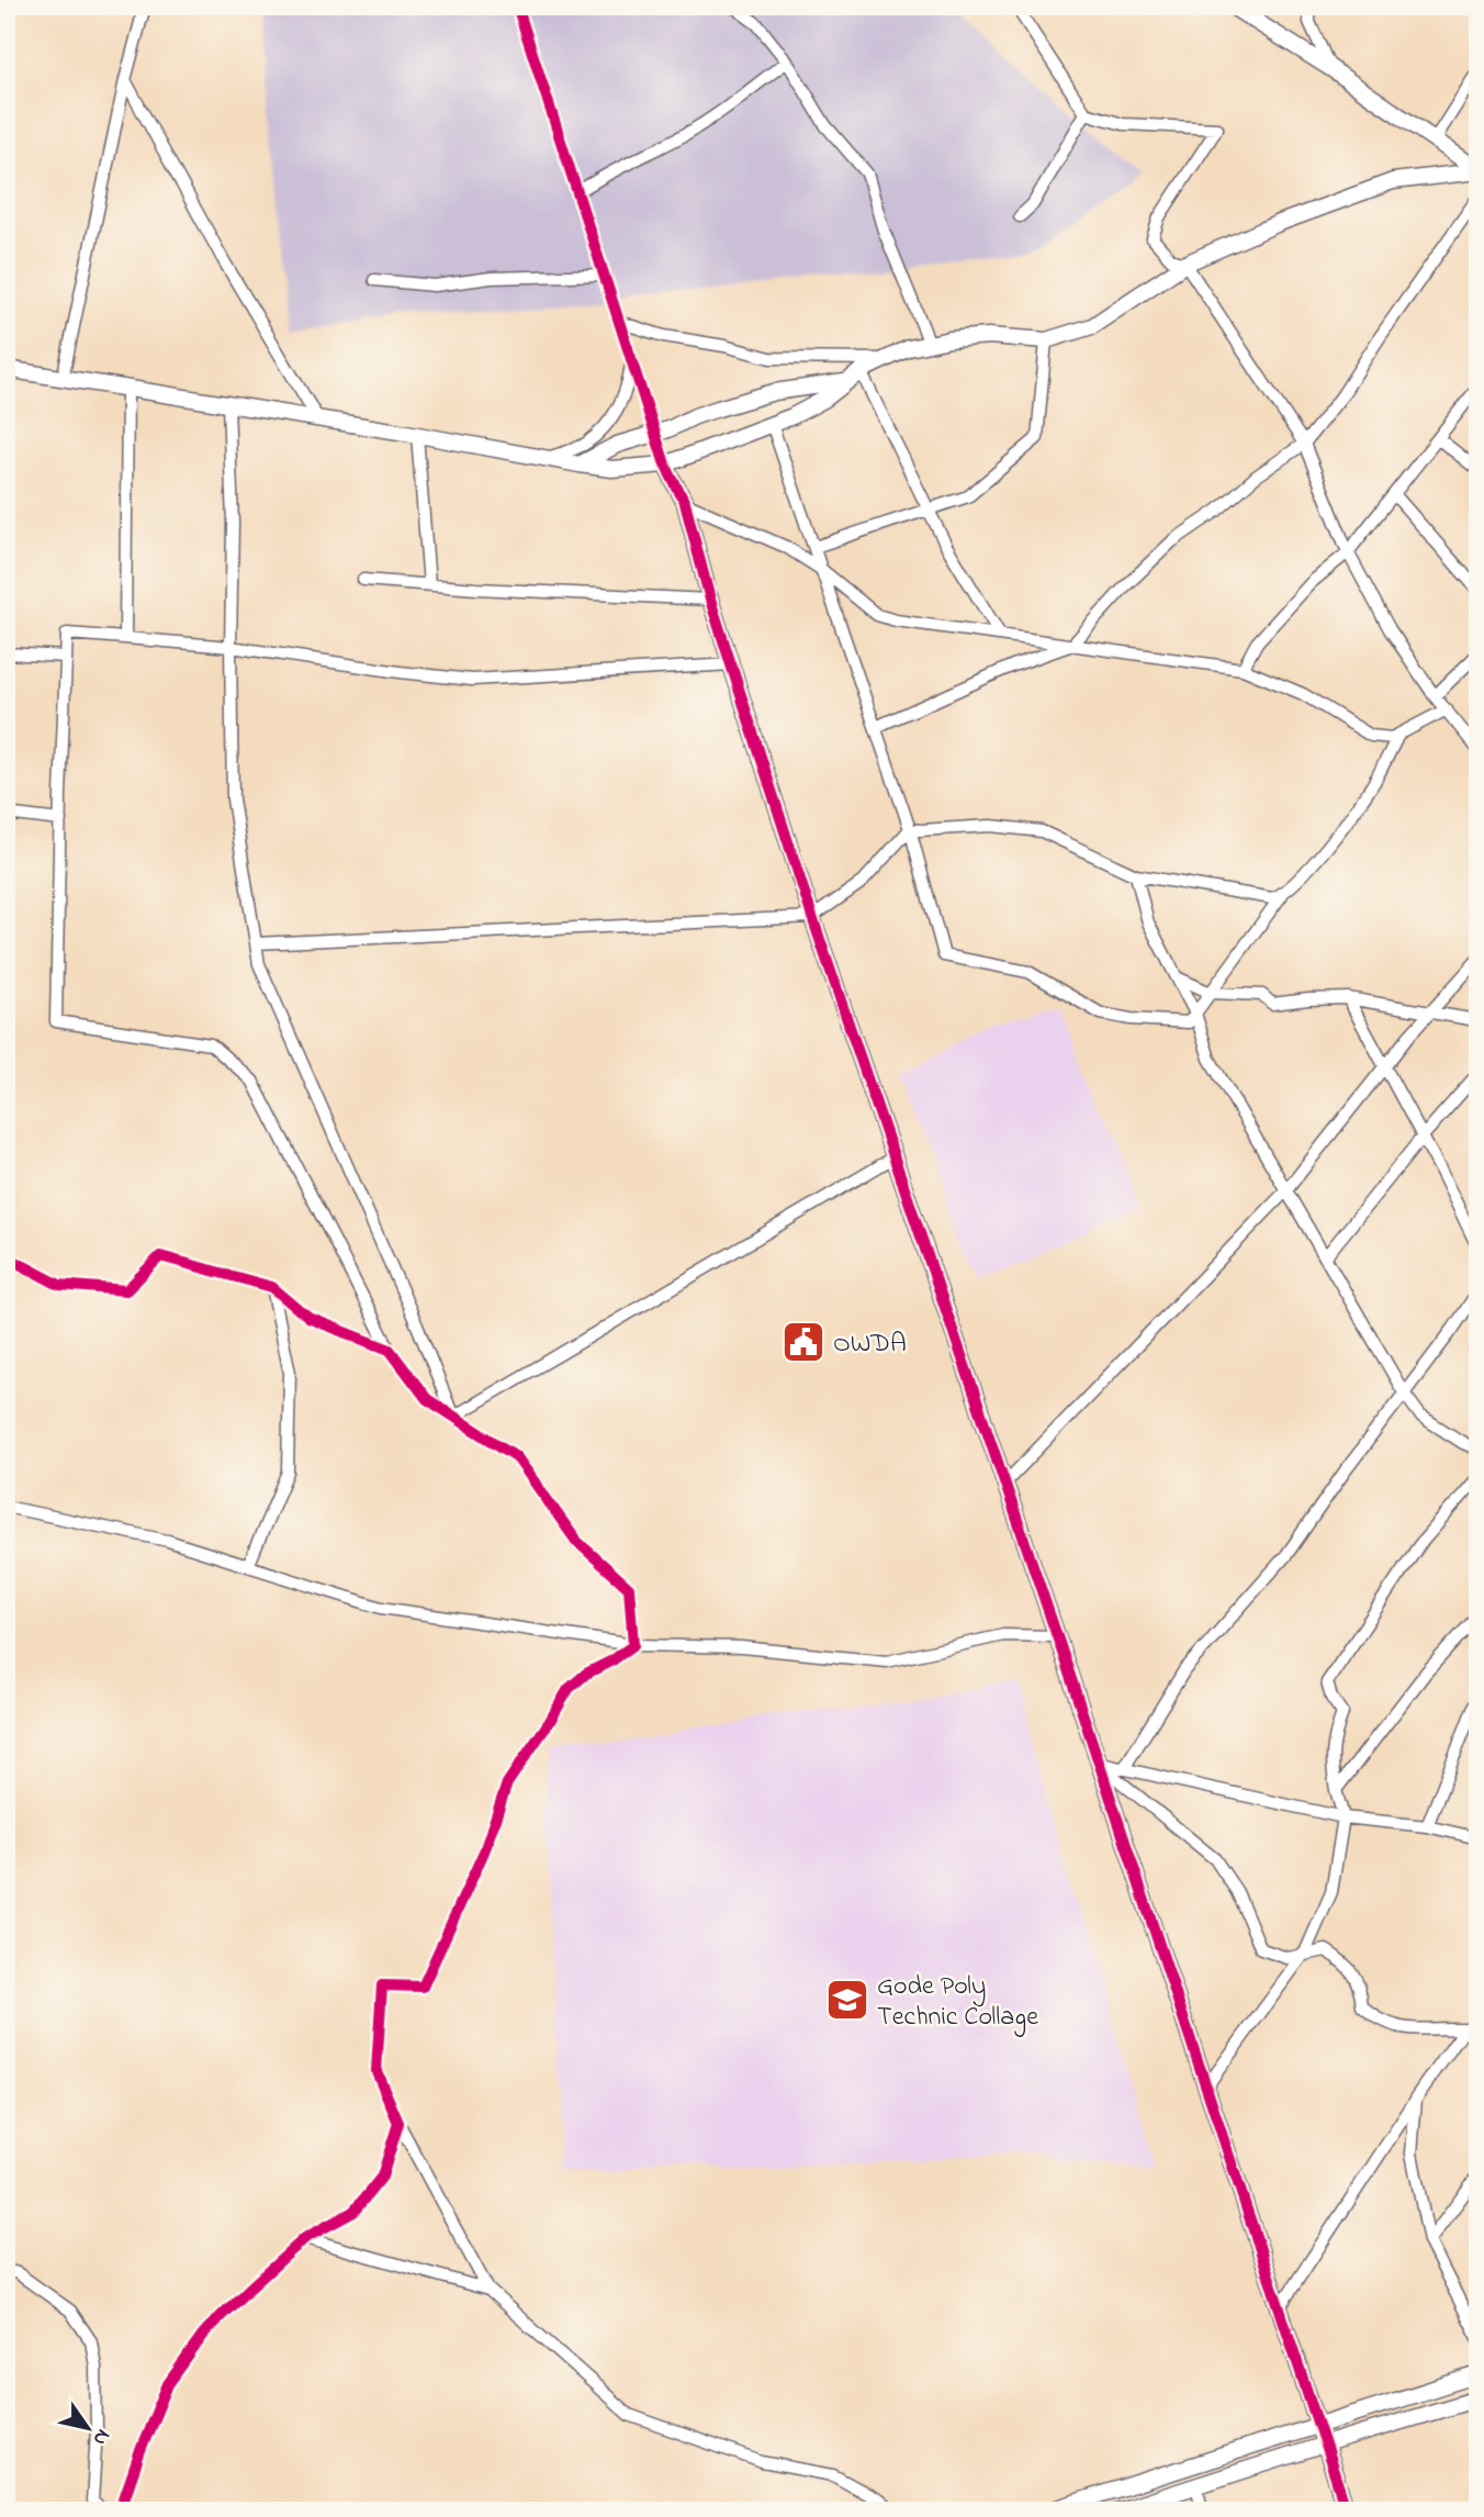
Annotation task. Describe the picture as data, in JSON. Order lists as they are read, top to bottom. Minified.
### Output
{"places":{"public building":["OWDA"],"school or university":["Gode Poly Technic Collage"]},"north":"bottom right"}
